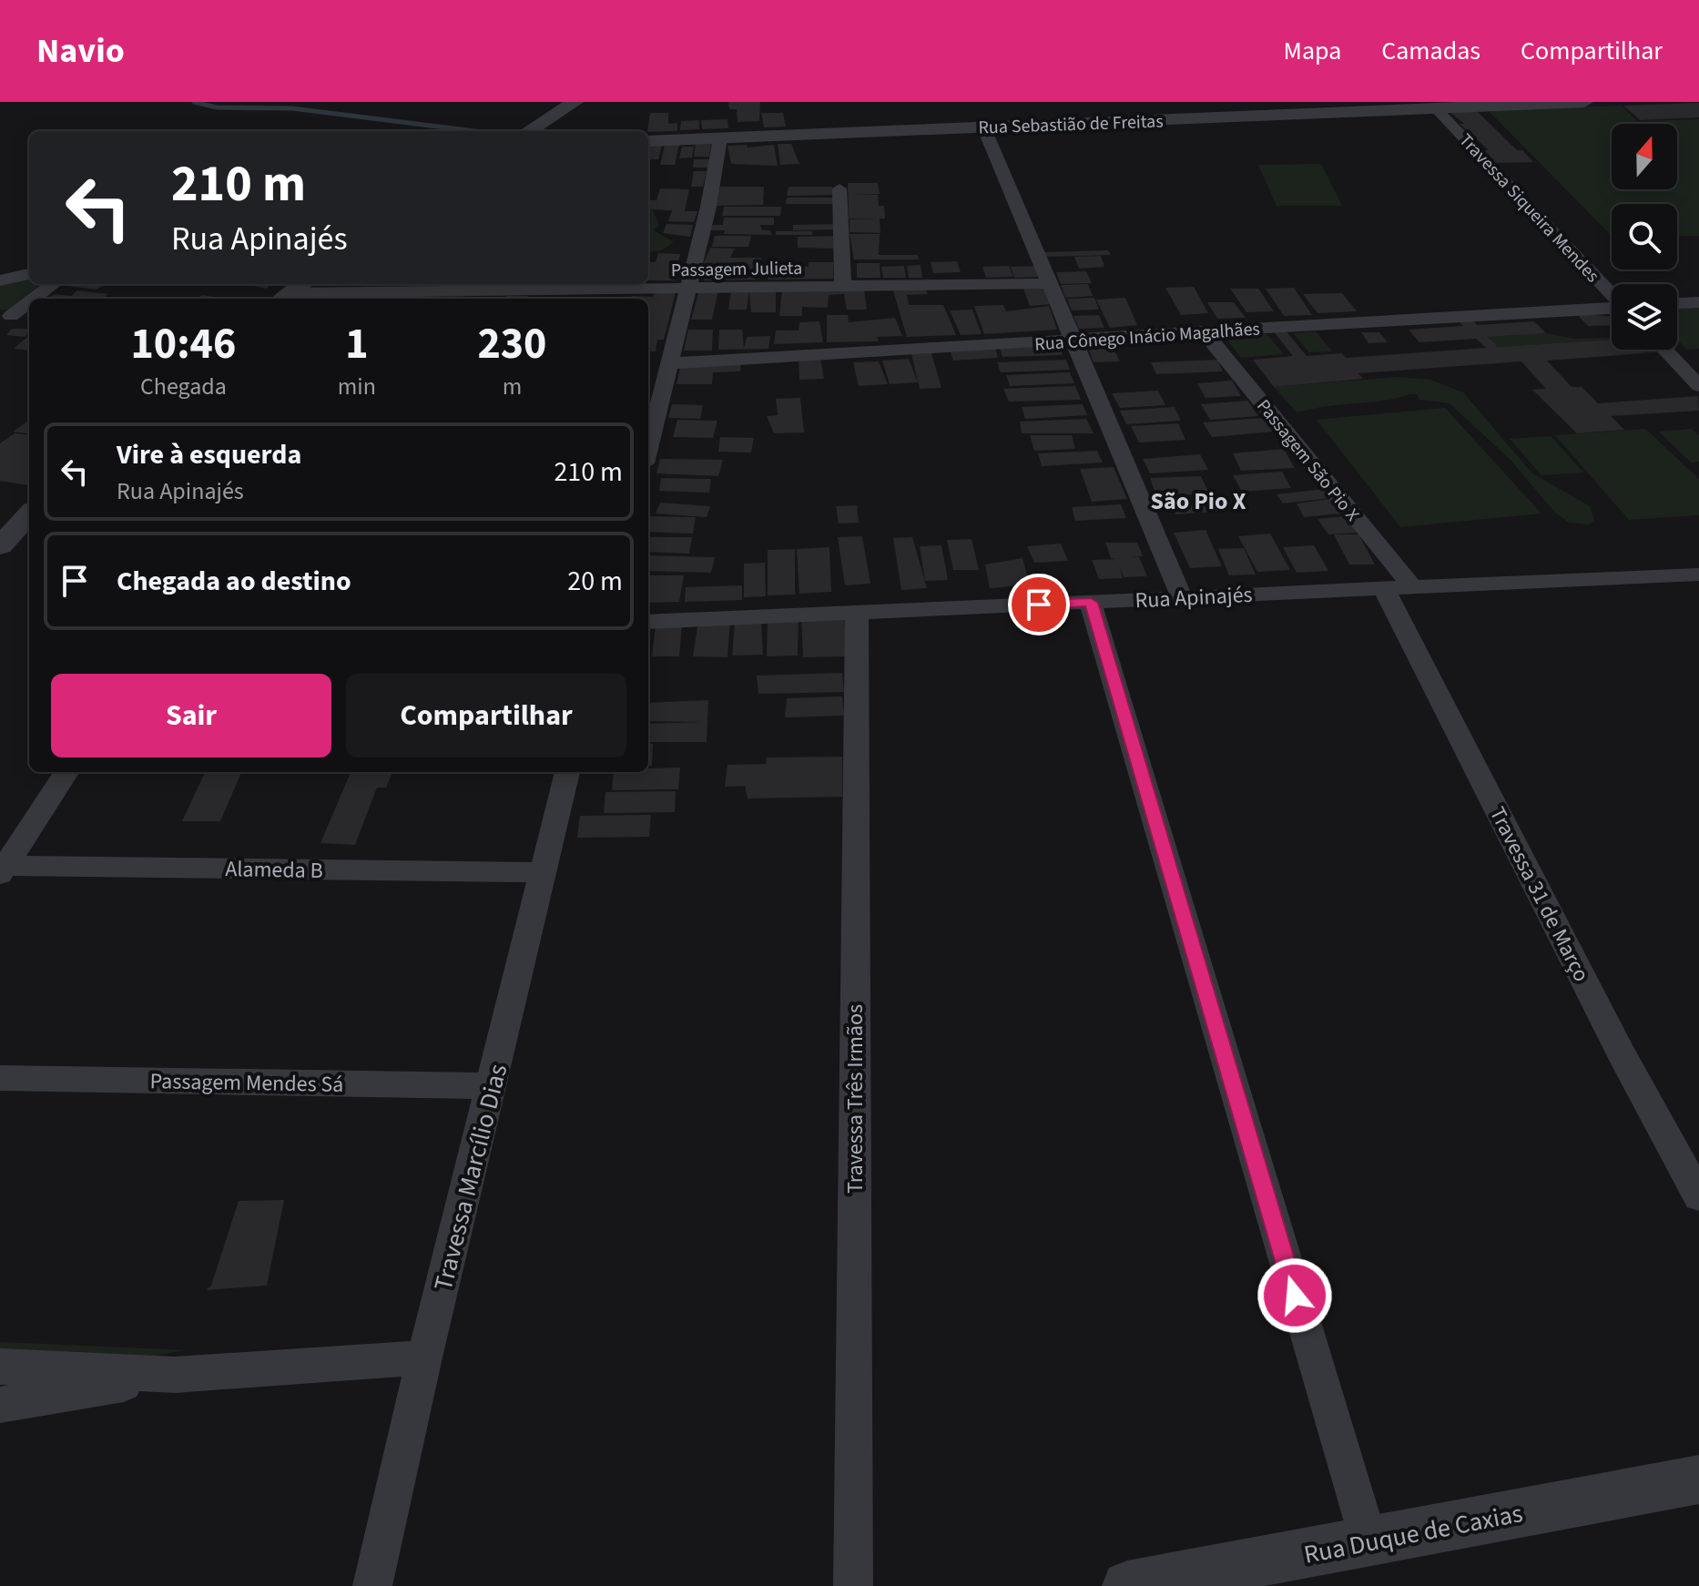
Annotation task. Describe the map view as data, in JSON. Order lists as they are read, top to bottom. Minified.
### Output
{"streets":{"street":["Rua Sebastião de Freitas","Travessa Siqueira Mendes","Passagem Julieta","Rua Cônego Inácio Magalhães","Passagem São Pio X","Rua Apinajés","Alameda B","Travessa 31 de Março","Passagem Mendes Sá","Travessa Três Irmãos","Travessa Marcílio Dias","Rua Duque de Caxias"]},"crossings":[["Rua Sebastião de Freitas","Travessa Siqueira Mendes"],["Rua Cônego Inácio Magalhães","Passagem São Pio X"],["Passagem São Pio X","Rua Apinajés"],["Passagem São Pio X","Travessa 31 de Março"],["Rua Apinajés","Travessa 31 de Março"],["Rua Apinajés","Travessa Três Irmãos"],["Alameda B","Travessa Marcílio Dias"],["Passagem Mendes Sá","Travessa Marcílio Dias"]],"districts":["São Pio X"],"north":"top","page":{"header":"Navio","nav":["Mapa","Camadas","Compartilhar"],"turn":["210 m","Rua Apinajés"],"eta":["10:46","Chegada","1","min","230","m"],"list":[{"name":"Vire à esquerda","note":"Rua Apinajés","value":"210 m"},{"name":"Chegada ao destino","value":"20 m"}],"buttons":["Sair","Compartilhar"]}}
